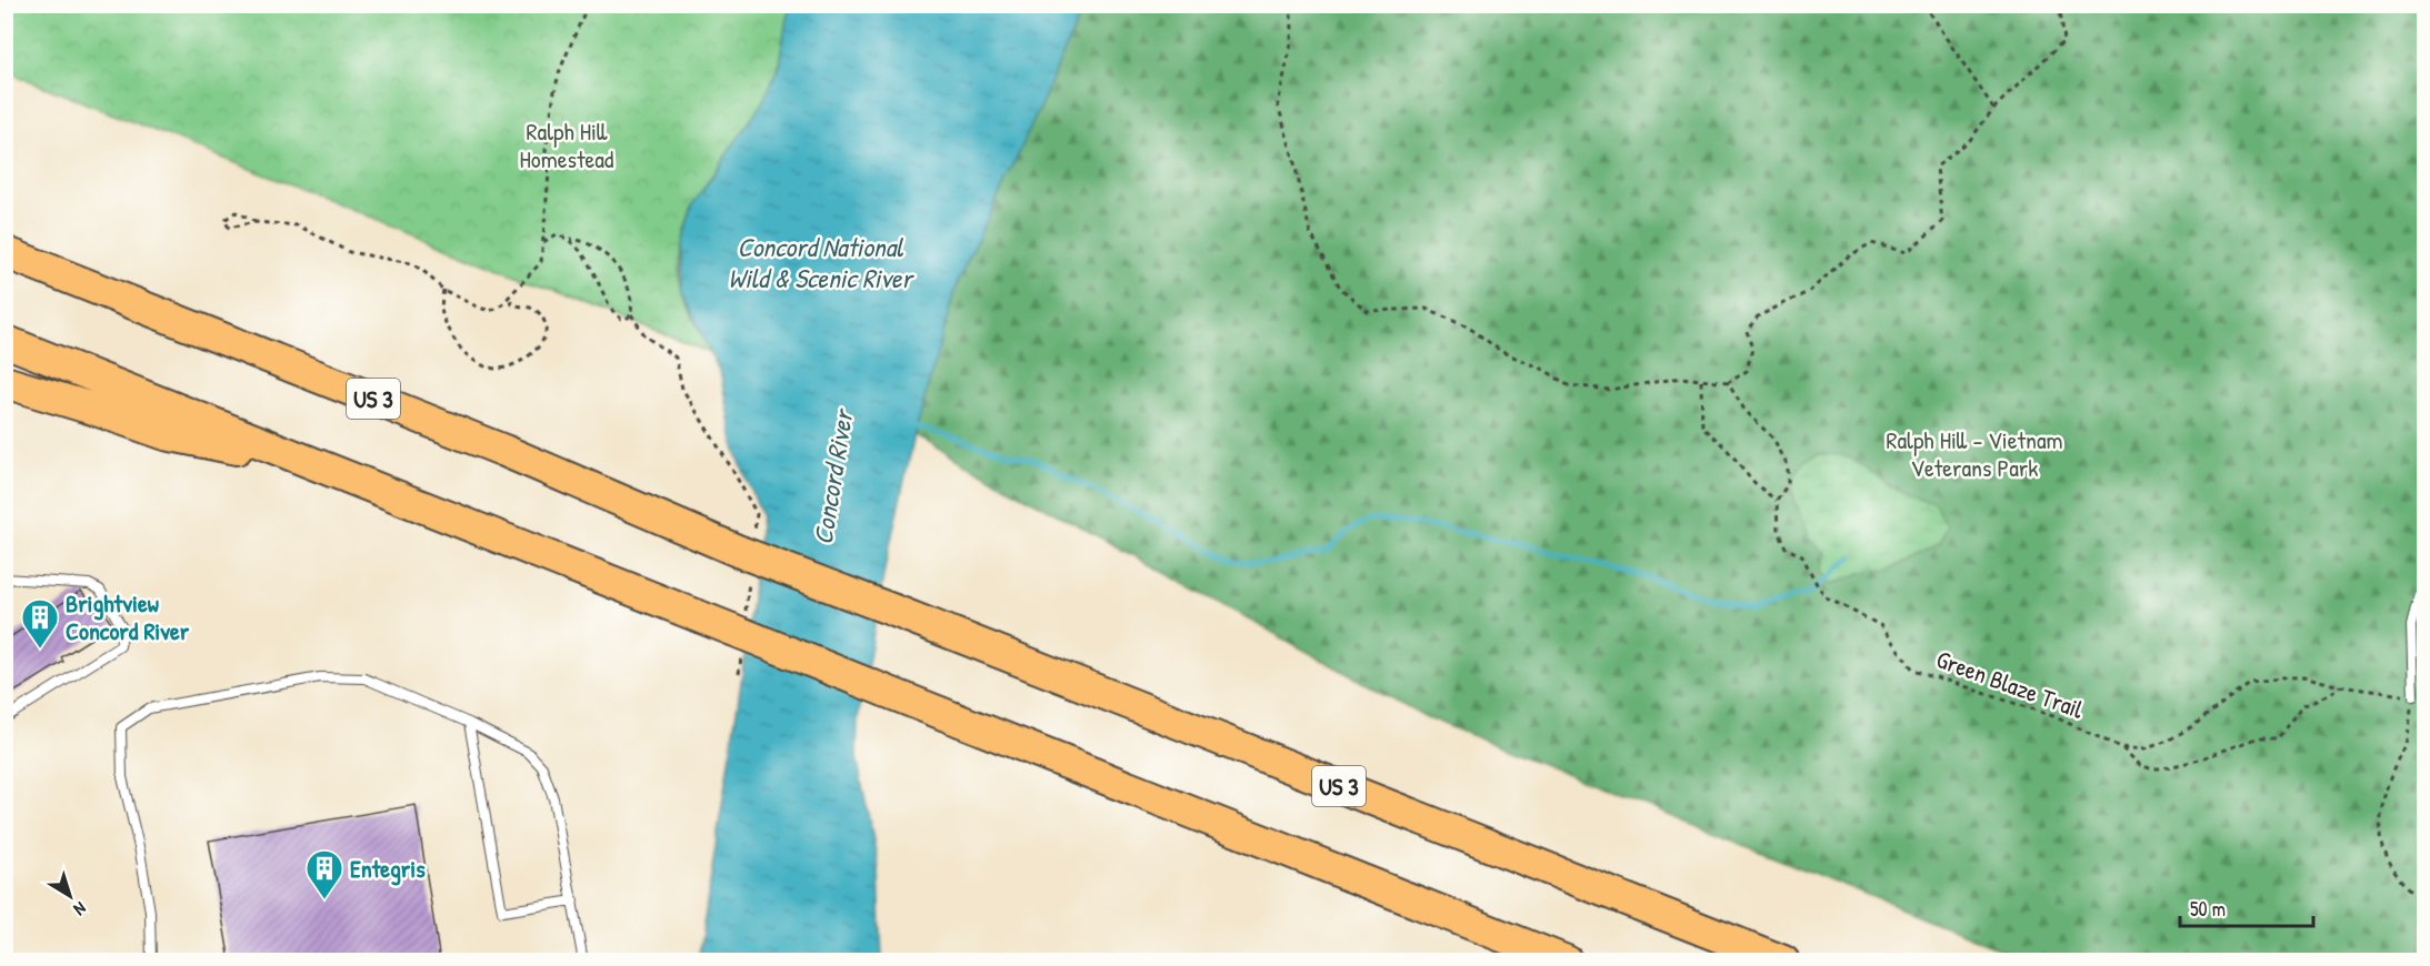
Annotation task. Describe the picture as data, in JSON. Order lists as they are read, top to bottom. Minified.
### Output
{"streets":{"highway":["US 3"],"path":["Green Blaze Trail"]},"water":["Concord National Wild & Scenic River","Concord River"],"parks":["Ralph Hill Homestead","Ralph Hill - Vietnam Veterans Park"],"places":{"building":["Brightview Concord River","Entegris"]},"scale_bar":"50 m","north":"bottom right"}
